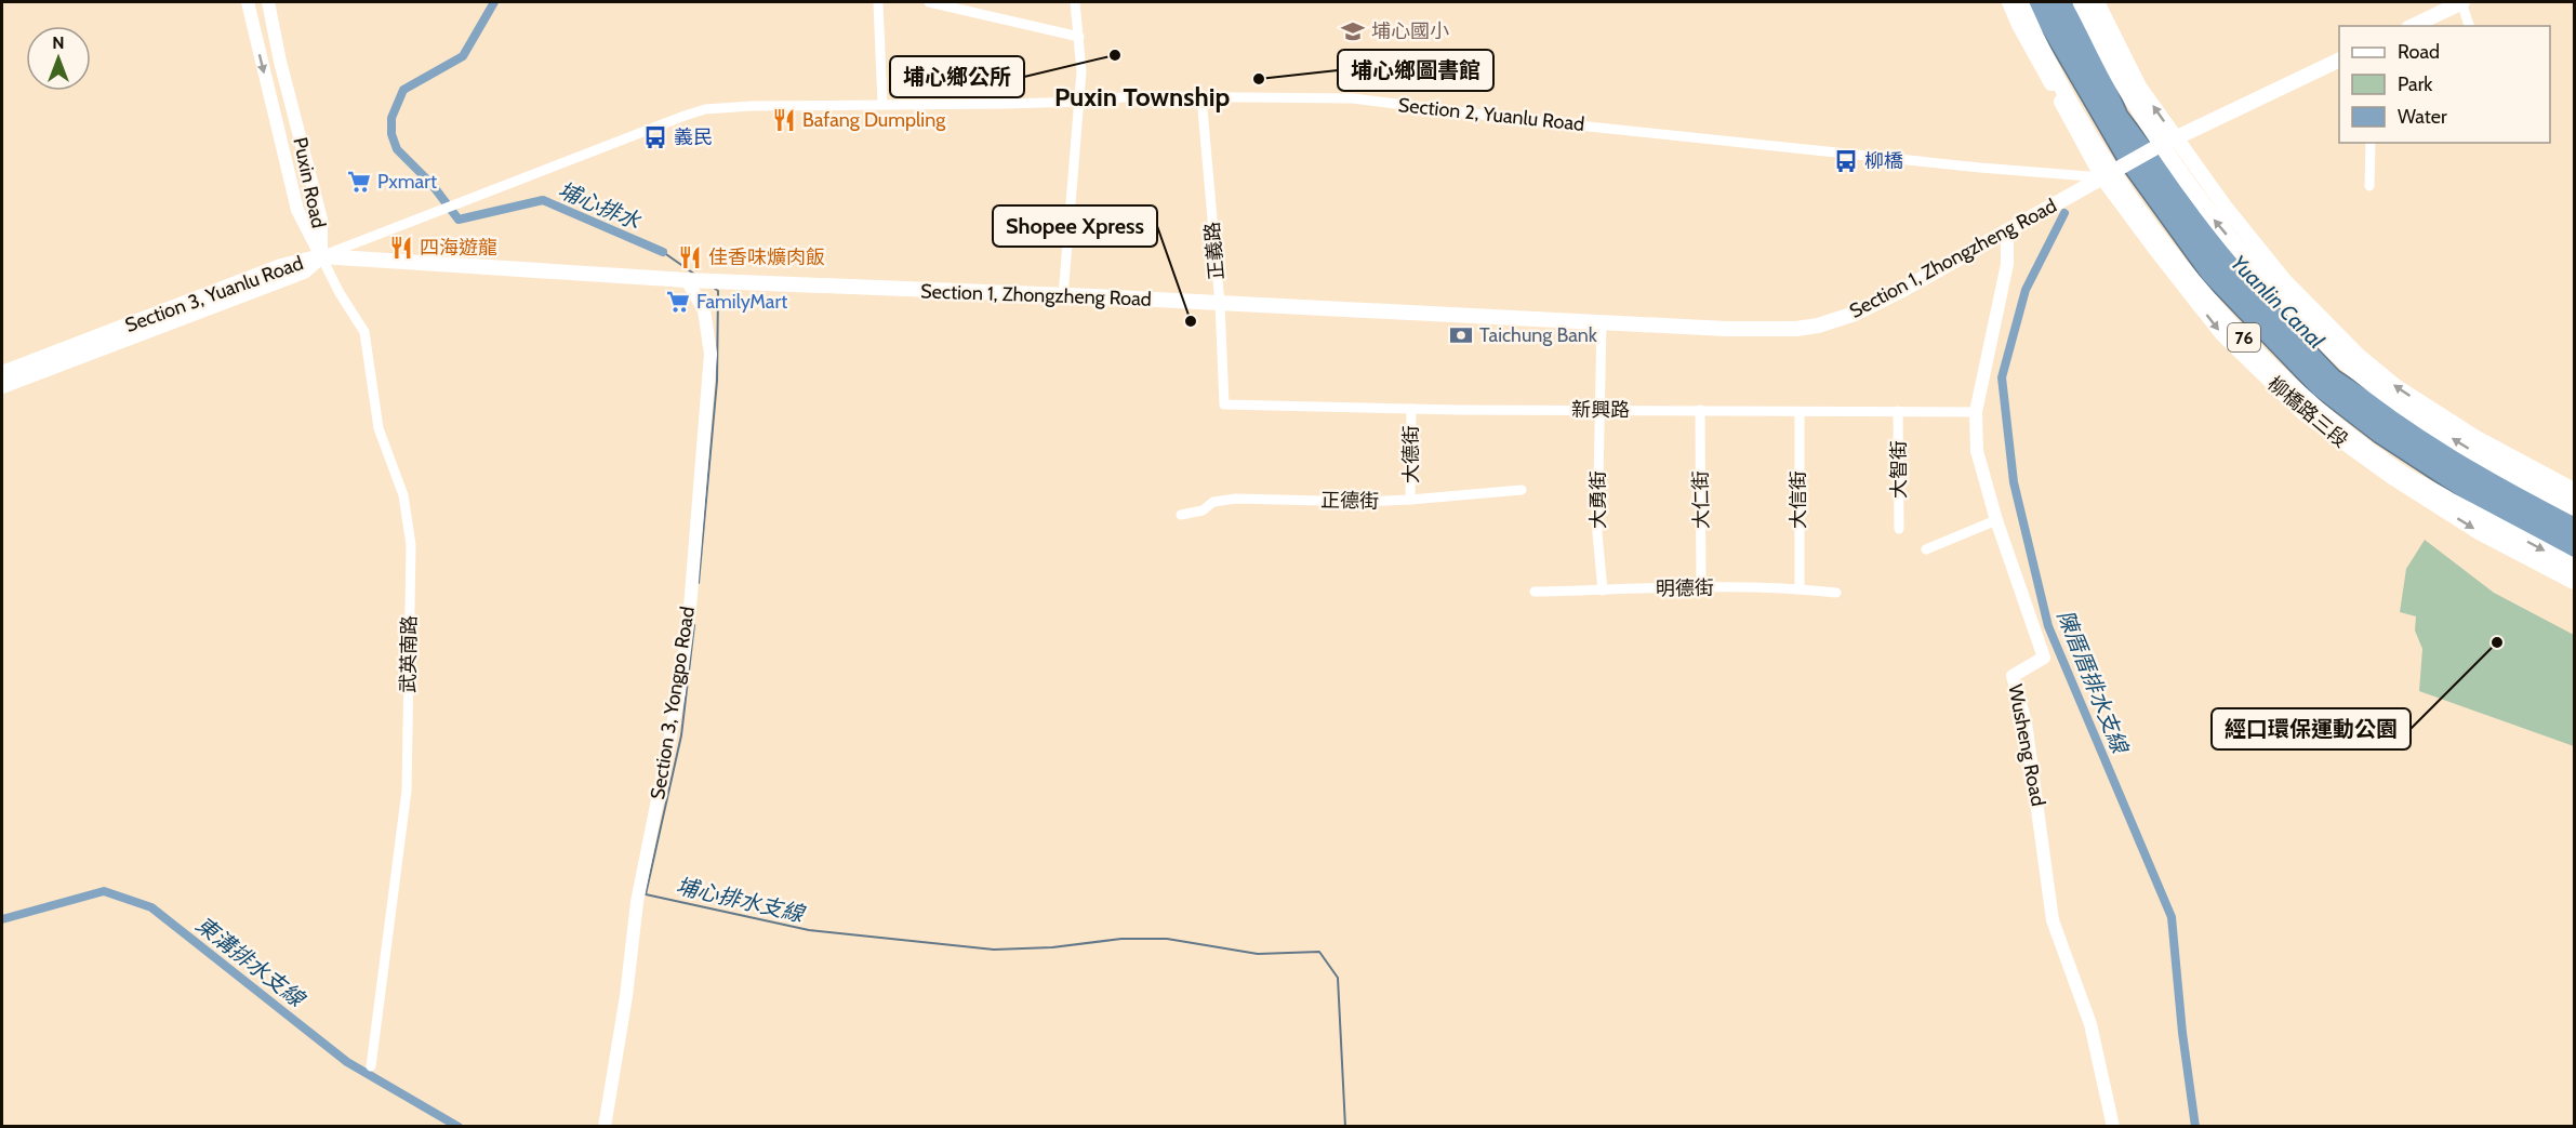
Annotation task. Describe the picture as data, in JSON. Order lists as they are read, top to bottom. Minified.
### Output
{"streets":{"highway":["76"],"main road":["Section 1, Zhongzheng Road","Section 3, Yuanlu Road","柳橋路三段"],"street":["Section 2, Yuanlu Road","Puxin Road","正義路","新興路","大德街","大智街","大勇街","大仁街","大信街","正德街","明德街","武英南路","Section 3, Yongpo Road","Wusheng Road"]},"crossings":[["Section 2, Yuanlu Road","Puxin Road"],["Section 2, Yuanlu Road","正義路"],["Section 2, Yuanlu Road","Section 1, Zhongzheng Road"],["Section 2, Yuanlu Road","Section 3, Yuanlu Road"],["Section 2, Yuanlu Road","柳橋路三段"],["Section 2, Yuanlu Road","武英南路"],["Puxin Road","Section 1, Zhongzheng Road"],["Puxin Road","Section 3, Yuanlu Road"],["Puxin Road","武英南路"],["正義路","Section 1, Zhongzheng Road"],["正義路","新興路"],["Section 1, Zhongzheng Road","Section 3, Yuanlu Road"],["Section 1, Zhongzheng Road","柳橋路三段"],["Section 1, Zhongzheng Road","大勇街"],["Section 1, Zhongzheng Road","武英南路"],["Section 1, Zhongzheng Road","Section 3, Yongpo Road"],["Section 1, Zhongzheng Road","Wusheng Road"],["Section 3, Yuanlu Road","武英南路"],["新興路","大德街"],["新興路","大智街"],["新興路","大勇街"],["新興路","大仁街"],["新興路","大信街"],["新興路","Wusheng Road"],["大德街","正德街"],["大勇街","明德街"],["大仁街","明德街"],["大信街","明德街"]],"districts":["Puxin Township"],"water":["埔心排水","Yuanlin Canal","陳厝厝排水支線","埔心排水支線","東溝排水支線"],"places":{"school or university":["埔心國小"],"other":["埔心鄉公所","埔心鄉圖書館","Shopee Xpress","經口環保運動公園"],"restaurant":["Bafang Dumpling","四海遊龍","佳香味爌肉飯"],"bus stop":["義民","柳橋"],"supermarket":["Pxmart","FamilyMart"],"bank":["Taichung Bank"]},"legend":["Road","Park","Water"],"north":"top"}
